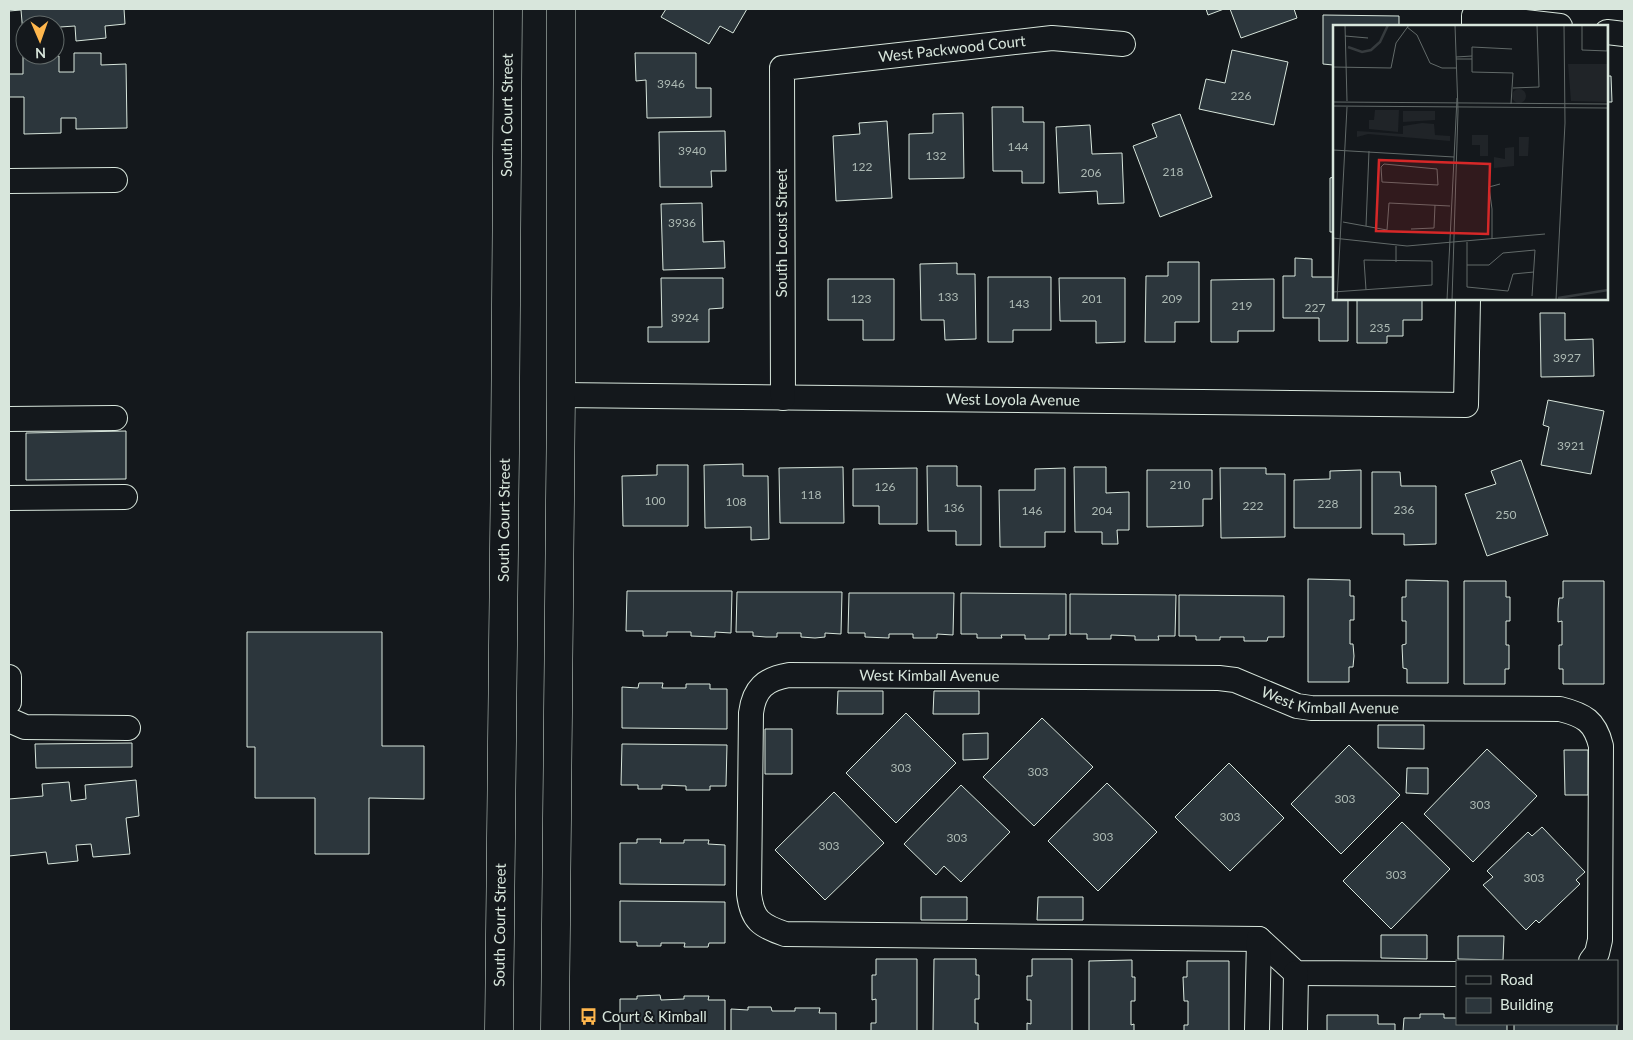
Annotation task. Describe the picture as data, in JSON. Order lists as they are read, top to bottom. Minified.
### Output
{"streets":{"street":["West Packwood Court","South Court Street","South Locust Street","West Loyola Avenue","West Kimball Avenue"]},"crossings":[["West Packwood Court","South Locust Street"],["South Locust Street","West Loyola Avenue"]],"places":{"bus stop":["Court & Kimball"]},"house_numbers":["3946","226","144","3940","132","122","218","206","3936","133","123","201","209","143","219","227","3924","235","3927","3921","210","126","118","100","108","228","222","136","236","146","204","250","303","303","303","303","303","303","303","303","303","303"],"legend":["Road","Building"],"north":"bottom"}
